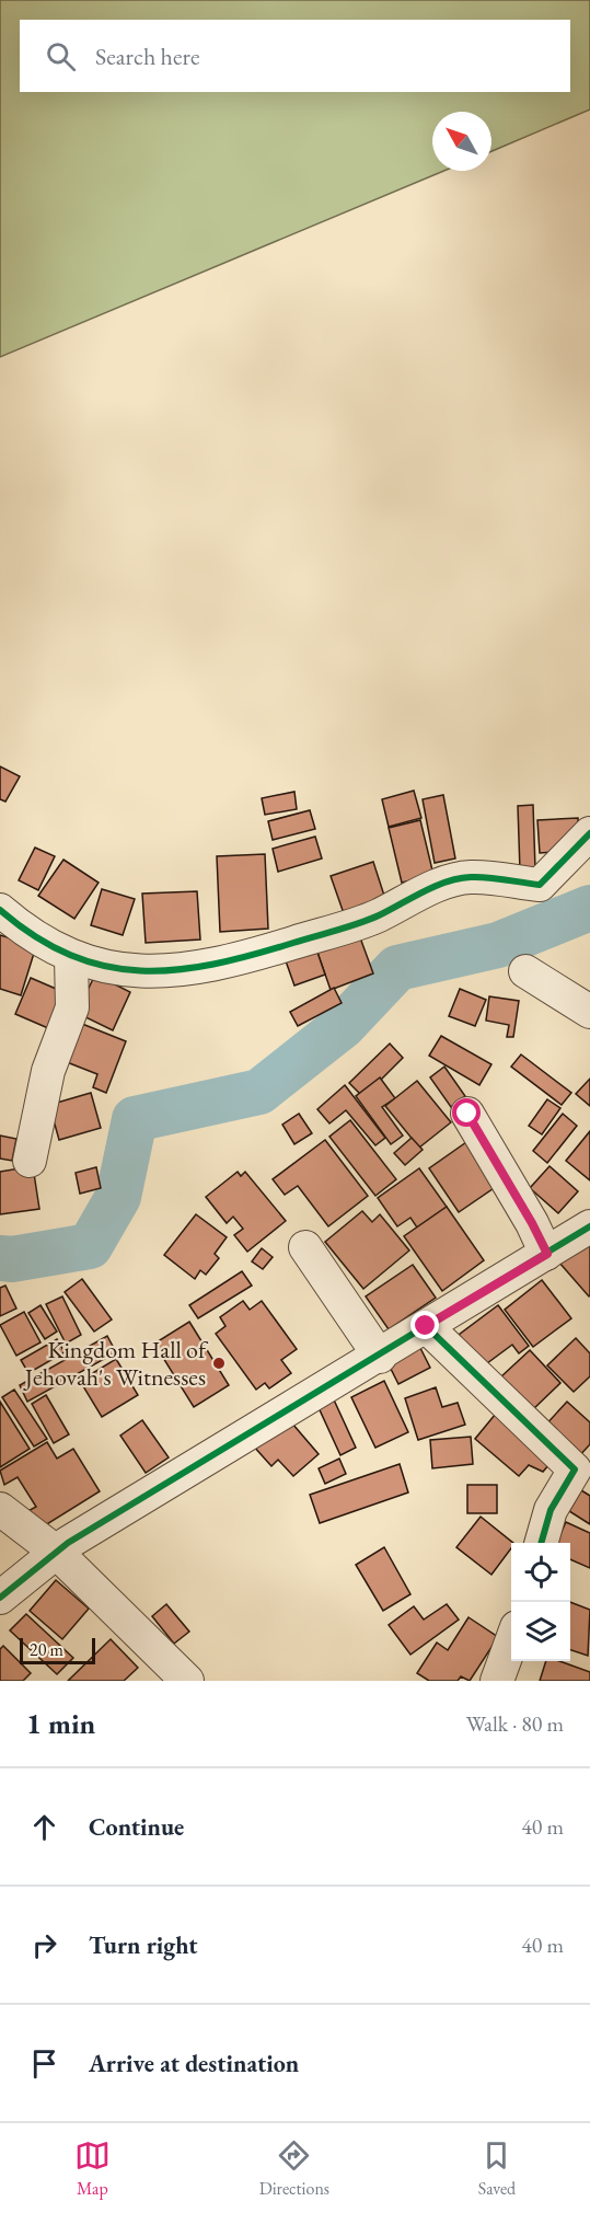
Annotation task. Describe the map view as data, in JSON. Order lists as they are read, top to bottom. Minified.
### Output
{"places":["Kingdom Hall of Jehovah's Witnesses"],"scale_bar":"20 m","north":"top left","page":{"search":"Search here","scale":"20 m","heading":["1 min","Walk · 80 m"],"list":[["Continue","40 m"],["Turn right","40 m"],"Arrive at destination"],"nav":["Map","Directions","Saved"]}}
